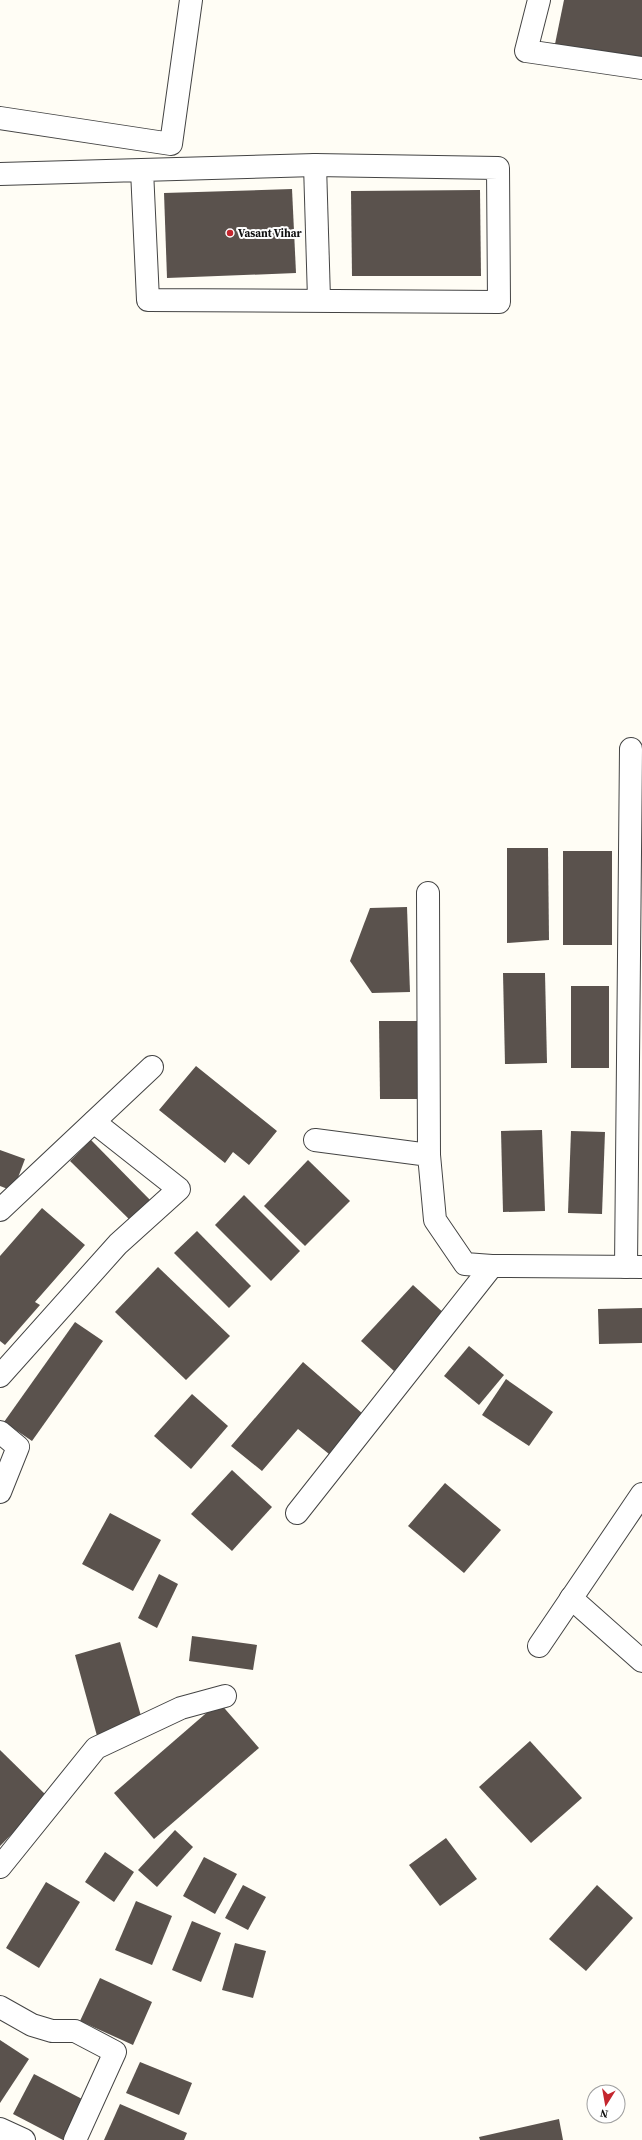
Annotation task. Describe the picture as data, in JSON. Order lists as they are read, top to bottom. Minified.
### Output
{"places":["Vasant Vihar"],"north":"bottom"}
